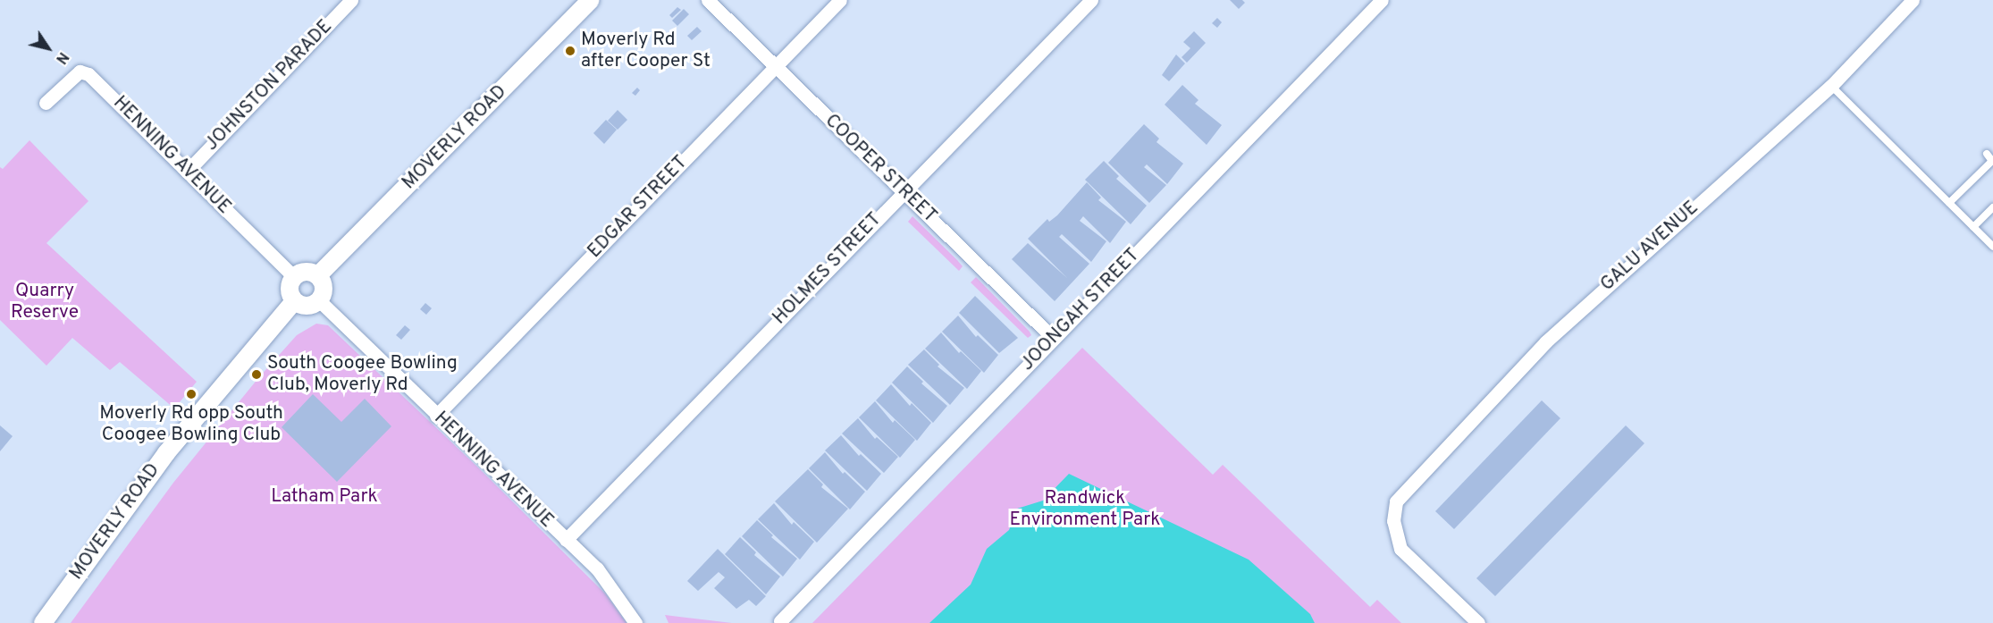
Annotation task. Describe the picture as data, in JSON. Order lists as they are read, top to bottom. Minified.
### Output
{"streets":{"street":["JOHNSTON PARADE","MOVERLY ROAD","HENNING AVENUE","COOPER STREET","EDGAR STREET","GALU AVENUE","HOLMES STREET","JOONGAH STREET"]},"crossings":[["JOHNSTON PARADE","HENNING AVENUE"],["MOVERLY ROAD","HENNING AVENUE"],["HENNING AVENUE","EDGAR STREET"],["HENNING AVENUE","HOLMES STREET"],["COOPER STREET","EDGAR STREET"],["COOPER STREET","HOLMES STREET"],["COOPER STREET","JOONGAH STREET"]],"parks":["Quarry Reserve","Latham Park","Randwick Environment Park"],"places":["Moverly Rd after Cooper St","South Coogee Bowling Club, Moverly Rd","Moverly Rd opp South Coogee Bowling Club"],"north":"bottom right"}
